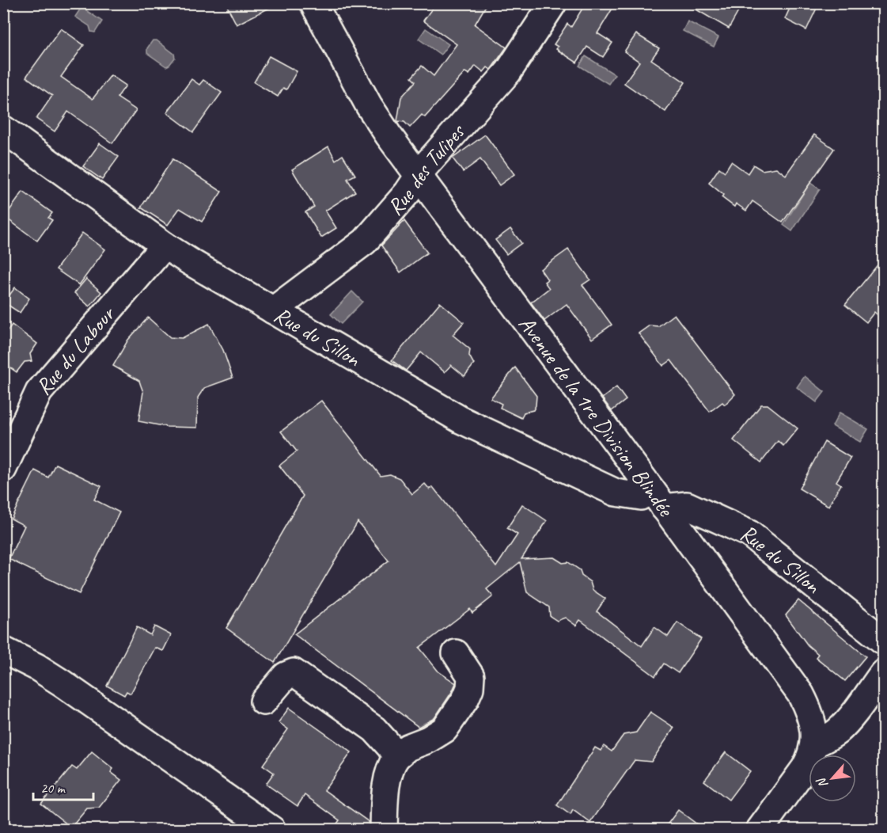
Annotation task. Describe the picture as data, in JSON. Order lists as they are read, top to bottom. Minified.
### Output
{"streets":{"street":["Rue des Tulipes","Rue du Sillon","Rue du Labour","Avenue de la 1re Division Blindée"]},"crossings":[["Rue des Tulipes","Rue du Sillon"],["Rue des Tulipes","Avenue de la 1re Division Blindée"],["Rue du Sillon","Rue du Labour"],["Rue du Sillon","Avenue de la 1re Division Blindée"]],"scale_bar":"20 m","north":"bottom left"}
